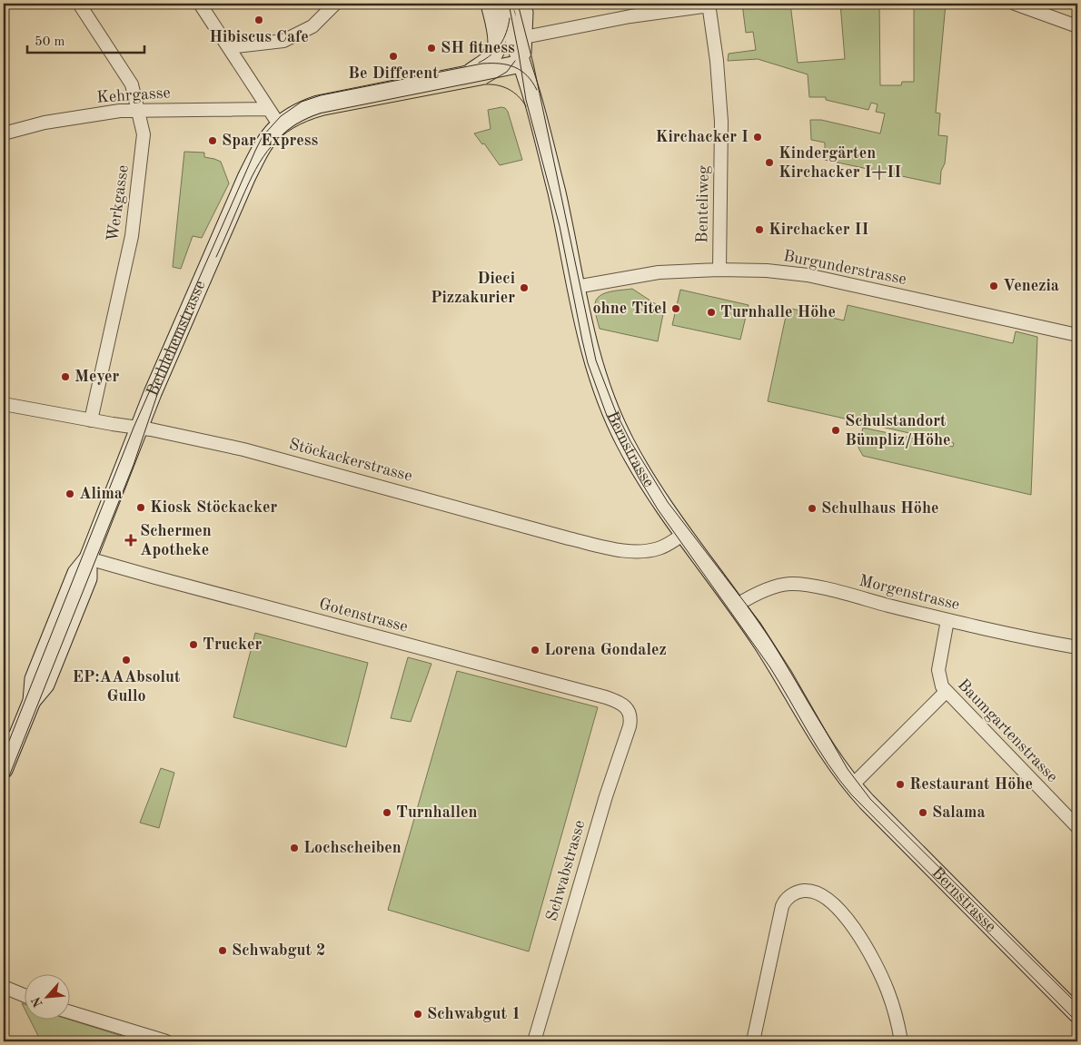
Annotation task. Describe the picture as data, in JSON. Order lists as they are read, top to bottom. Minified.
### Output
{"streets":{"street":["Kehrgasse","Werkgasse","Benteliweg","Burgunderstrasse","Bethlehemstrasse","Bernstrasse","Stöckackerstrasse","Morgenstrasse","Gotenstrasse","Baumgartenstrasse","Schwabstrasse"]},"crossings":[["Kehrgasse","Werkgasse"],["Werkgasse","Stöckackerstrasse"],["Benteliweg","Burgunderstrasse"],["Burgunderstrasse","Bernstrasse"],["Bethlehemstrasse","Bernstrasse"],["Bethlehemstrasse","Stöckackerstrasse"],["Bethlehemstrasse","Gotenstrasse"],["Bernstrasse","Stöckackerstrasse"],["Bernstrasse","Morgenstrasse"],["Morgenstrasse","Baumgartenstrasse"],["Gotenstrasse","Schwabstrasse"]],"places":{"other":["Hibiscus Cafe","SH fitness","Be Different","Kirchacker I","Spar Express","Kindergärten Kirchacker I+II","Kirchacker II","Venezia","Dieci Pizzakurier","ohne Titel","Turnhalle Höhe","Meyer","Schulstandort Bümpliz/Höhe","Alima","Kiosk Stöckacker","Schulhaus Höhe","Trucker","Lorena Gondalez","EP:AAAbsolut Gullo","Restaurant Höhe","Turnhallen","Salama","Lochscheiben","Schwabgut 2","Schwabgut 1"],"health":["Schermen Apotheke"]},"scale_bar":"50 m","north":"bottom left"}
